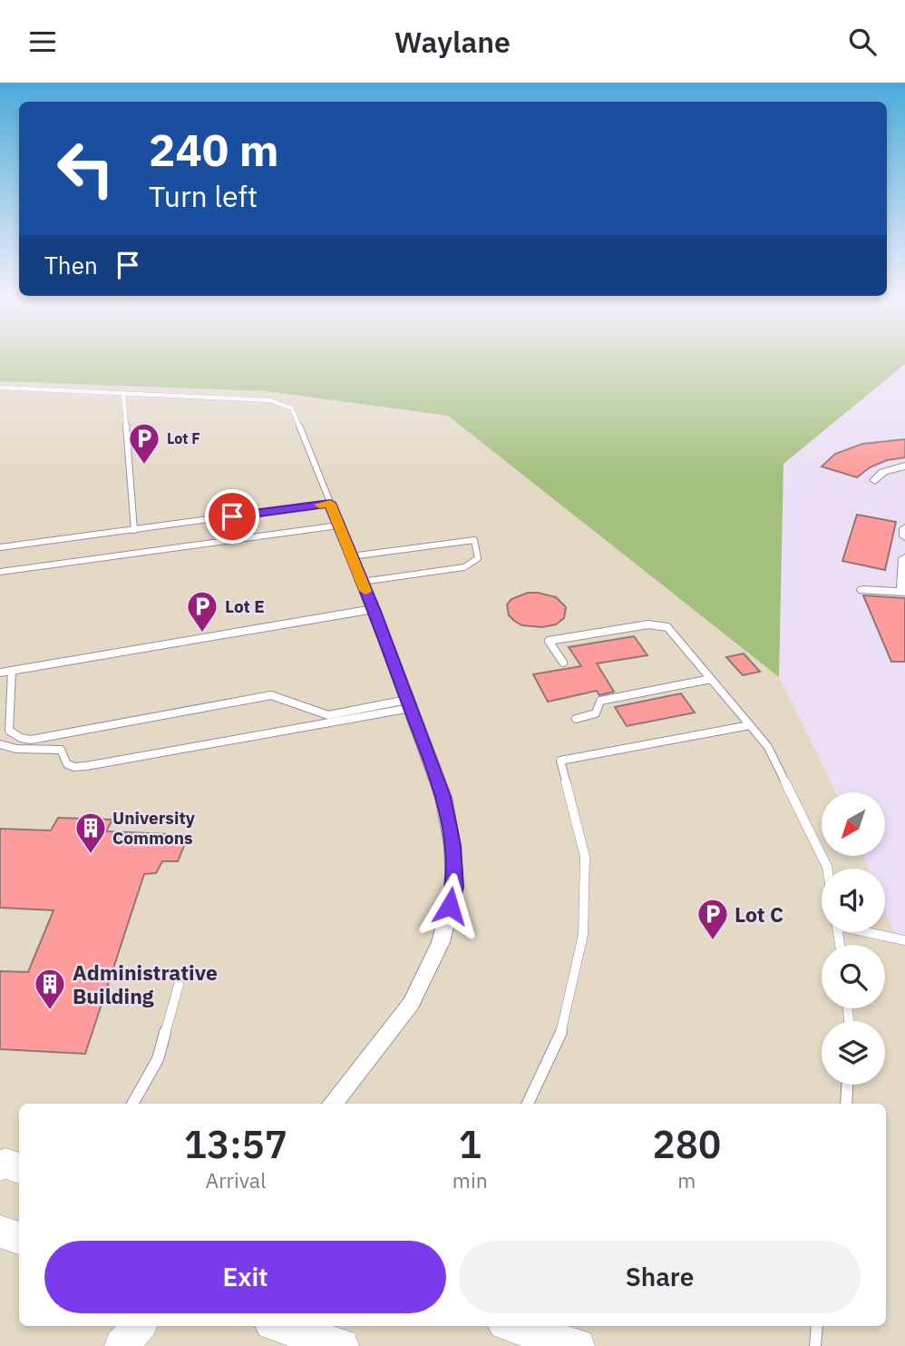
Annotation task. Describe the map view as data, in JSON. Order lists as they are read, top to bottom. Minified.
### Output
{"places":{"parking":["Lot F","Lot E","Lot C"],"building":["University Commons","Administrative Building"]},"north":"bottom left","page":{"header":"Waylane","turn":["240 m","Turn left"],"then":"Then","eta":["13:57","Arrival","1","min","280","m"],"buttons":["Exit","Share"]}}
